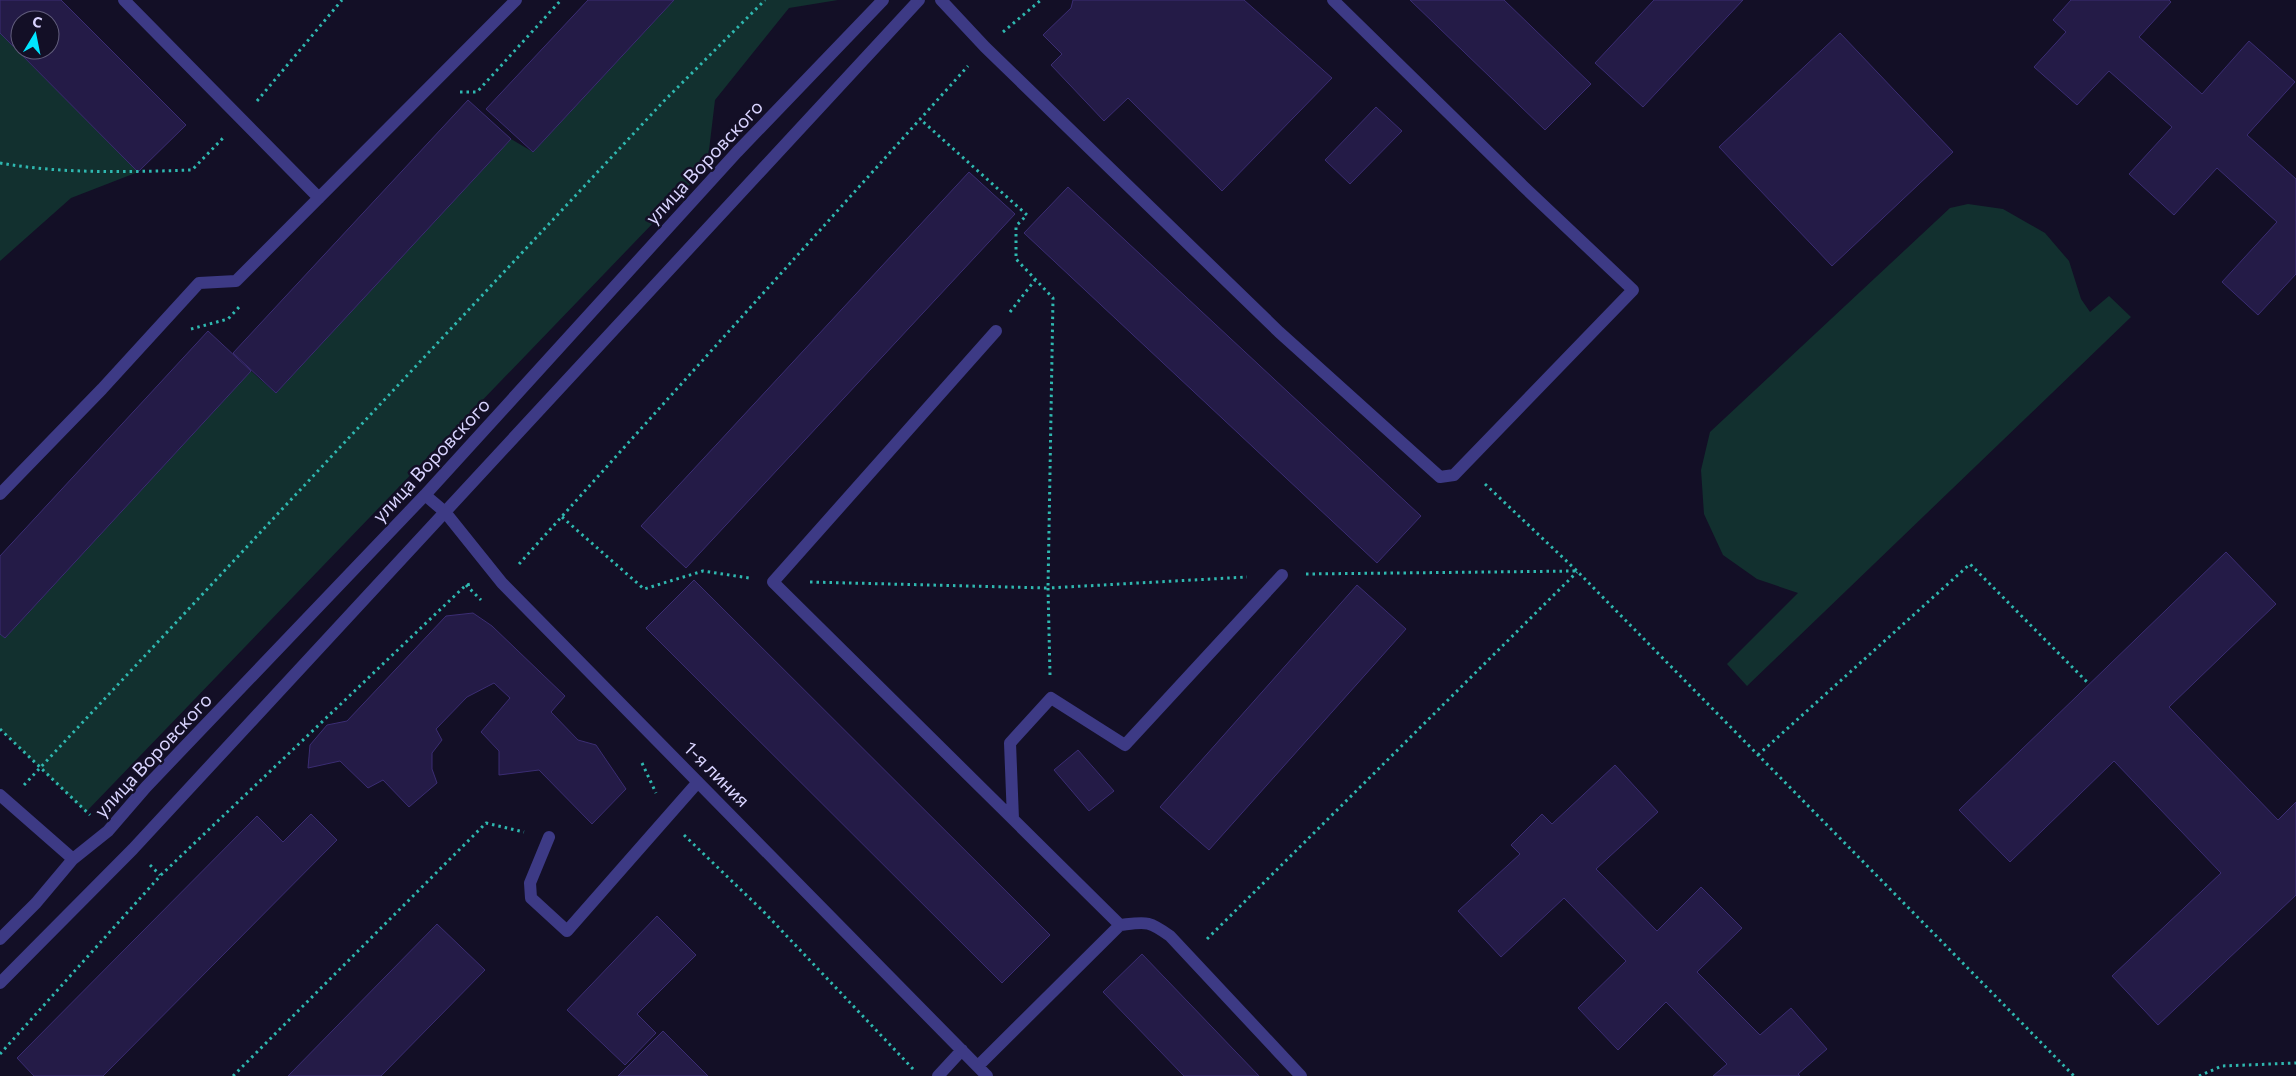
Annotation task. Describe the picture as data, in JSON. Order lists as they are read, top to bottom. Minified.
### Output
{"streets":{"street":["улица Воровского","1-я линия"]},"crossings":[["улица Воровского","1-я линия"]],"north":"top"}
